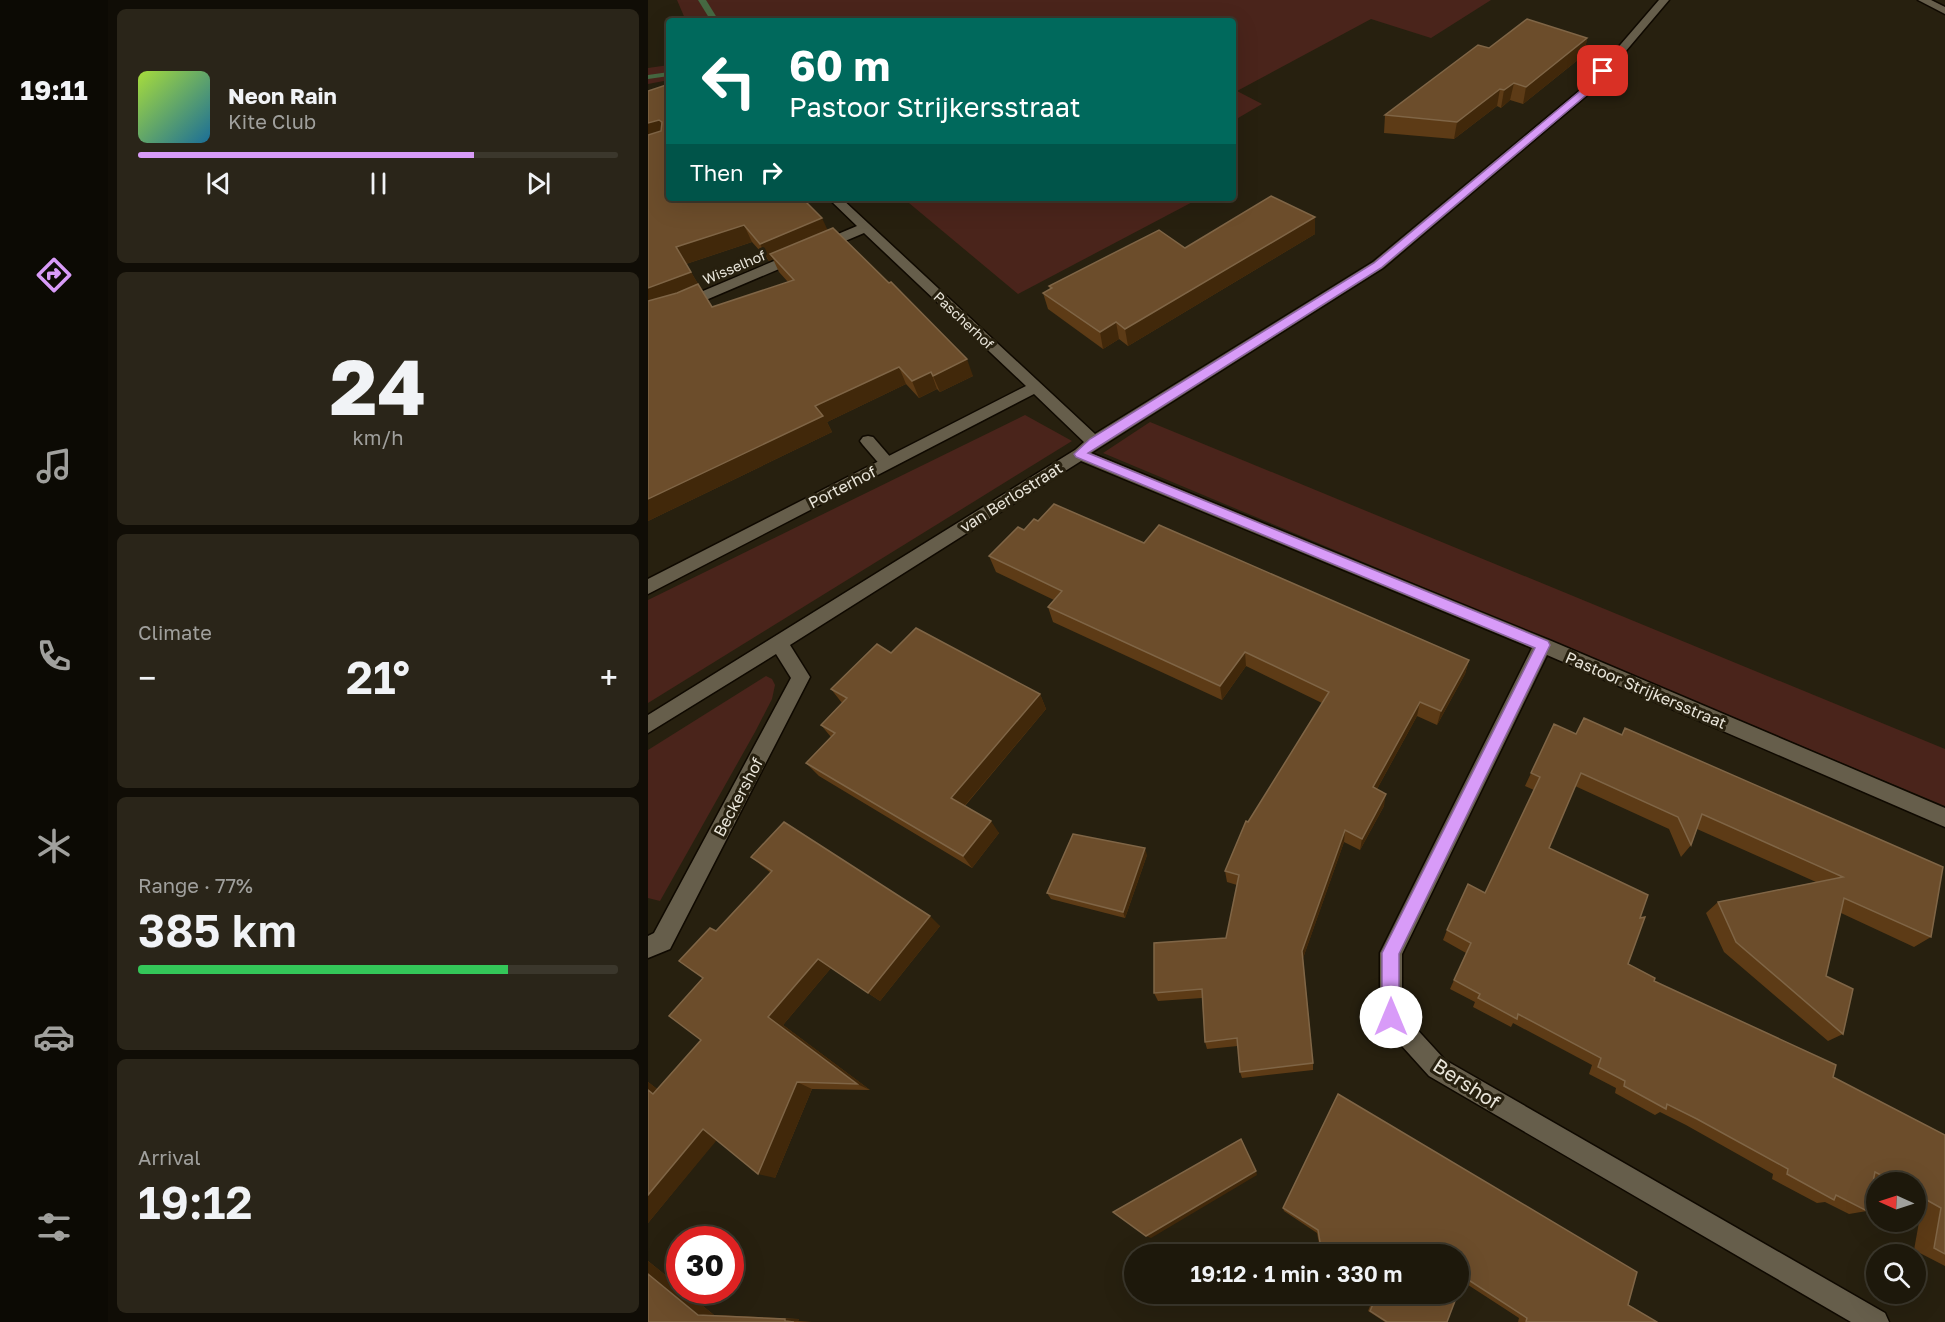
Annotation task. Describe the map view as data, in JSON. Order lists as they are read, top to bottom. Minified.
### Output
{"streets":{"street":["Wisselhof","Pascherhof","Porterhof","van Berlostraat","Pastoor Strijkersstraat","Beckershof","Bershof"]},"crossings":[["Wisselhof","Pascherhof"],["Pascherhof","Porterhof"],["Pascherhof","van Berlostraat"],["van Berlostraat","Pastoor Strijkersstraat"],["van Berlostraat","Beckershof"],["Pastoor Strijkersstraat","Bershof"]],"north":"left","page":{"tabs":"19:11","turn":["60 m","Pastoor Strijkersstraat"],"song":["Neon Rain","Kite Club"],"then":"Then","tile":[["24","km/h"],"Climate",["Range · 77%","385 km"],["Arrival","19:12"]],"heat":["−","21°","+"],"limit":"30","trip":"19:12 · 1 min · 330 m"}}
